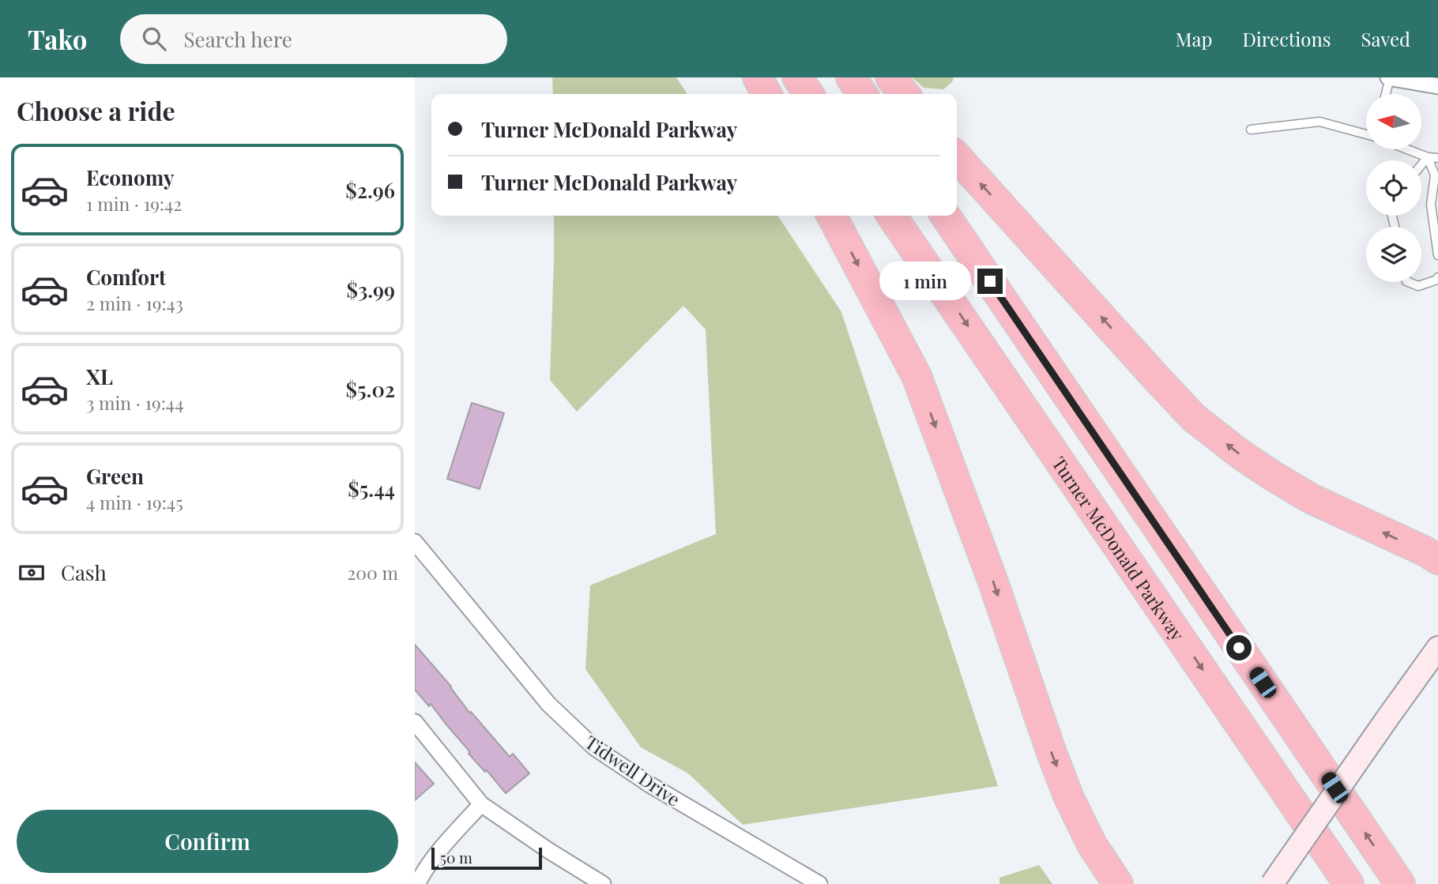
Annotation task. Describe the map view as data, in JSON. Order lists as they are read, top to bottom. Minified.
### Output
{"streets":{"highway":["Turner McDonald Parkway"],"street":["Tidwell Drive"]},"scale_bar":"50 m","north":"left","page":{"header":"Tako","search":"Search here","nav":["Map","Directions","Saved"],"heading":"Choose a ride","banner":["Turner McDonald Parkway","Turner McDonald Parkway"],"list":[{"name":"Economy","note":"1 min · 19:42","value":"$2.96"},{"name":"Comfort","note":"2 min · 19:43","value":"$3.99"},{"name":"XL","note":"3 min · 19:44","value":"$5.02"},{"name":"Green","note":"4 min · 19:45","value":"$5.44"}],"bubble":"1 min","pay":["Cash","200 m"],"buttons":"Confirm","scale":"50 m"}}
